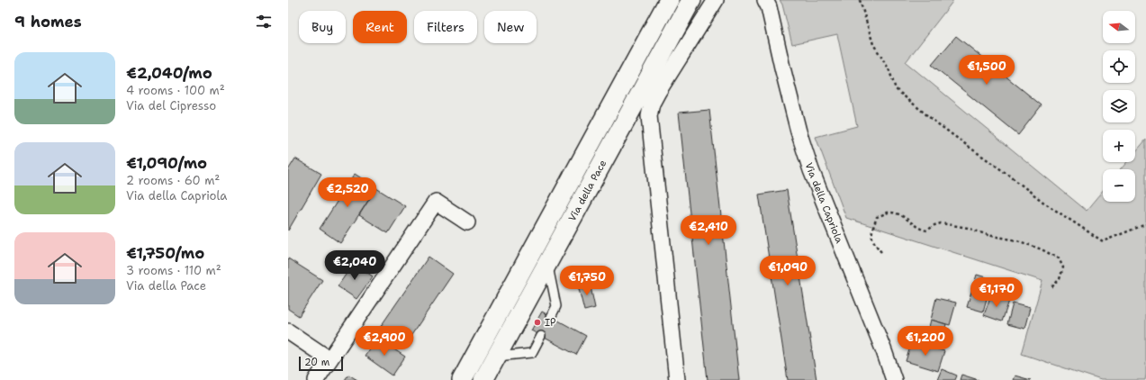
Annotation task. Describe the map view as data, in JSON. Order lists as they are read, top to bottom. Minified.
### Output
{"streets":{"street":["Via della Pace","Via della Capriola"]},"places":["IP"],"scale_bar":"20 m","north":"left","page":{"heading":"9 homes","map_buttons":["+","−"],"chip":["Buy","Rent","Filters","New"],"list":[{"name":"€2,040/mo","note":"4 rooms · 100 m² · Via del Cipresso"},{"name":"€1,090/mo","note":"2 rooms · 60 m² · Via della Capriola"},{"name":"€1,750/mo","note":"3 rooms · 110 m² · Via della Pace"}],"price":["€1,500","€2,520","€2,410","€2,040","€1,090","€1,750","€1,170","€2,900","€1,200"],"scale":"20 m"}}
